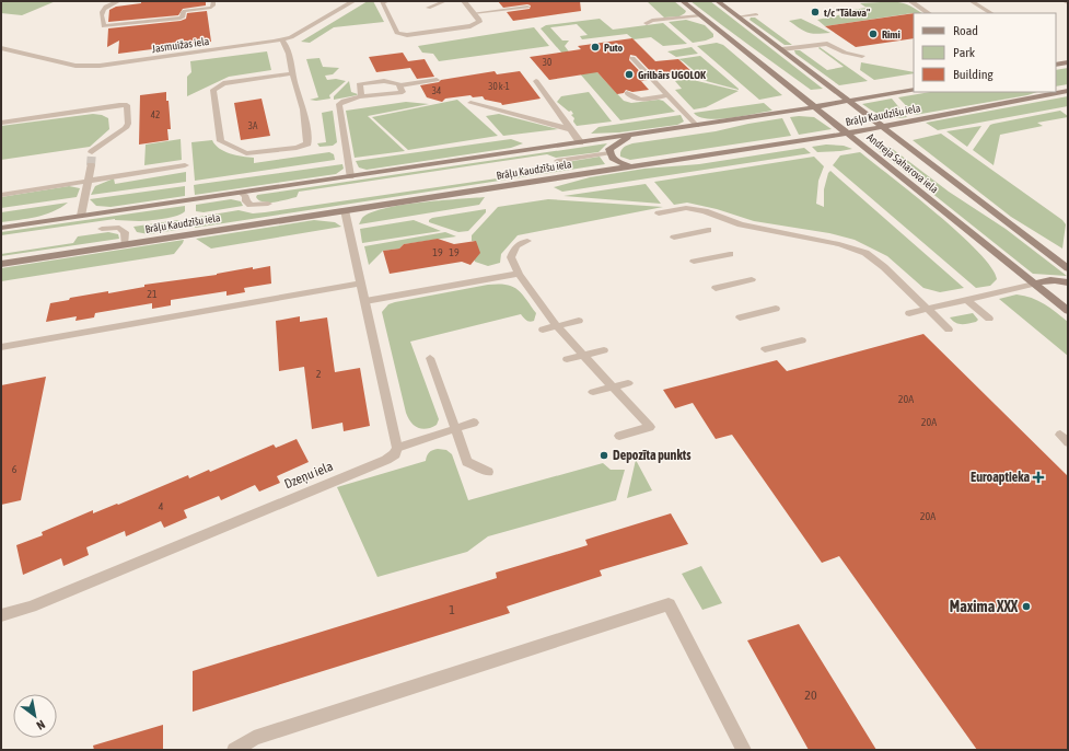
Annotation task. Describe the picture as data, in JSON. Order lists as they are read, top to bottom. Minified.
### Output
{"streets":{"street":["Jasmuižas iela","Brāļu Kaudzīšu iela","Andreja Saharova iela","Dzeņu iela"]},"crossings":[["Brāļu Kaudzīšu iela","Andreja Saharova iela"]],"places":{"other":["t/c \"Tālava\"","Rimi","Puto","Grilbārs UGOLOK","Depozīta punkts","Maxima XXX"],"health":["Euroaptieka"]},"house_numbers":["30","30 k-1","34","42","3A","19","19","21","2","20A","20A","6","4","20A","1","20"],"legend":["Road","Park","Building"],"north":"bottom right"}
